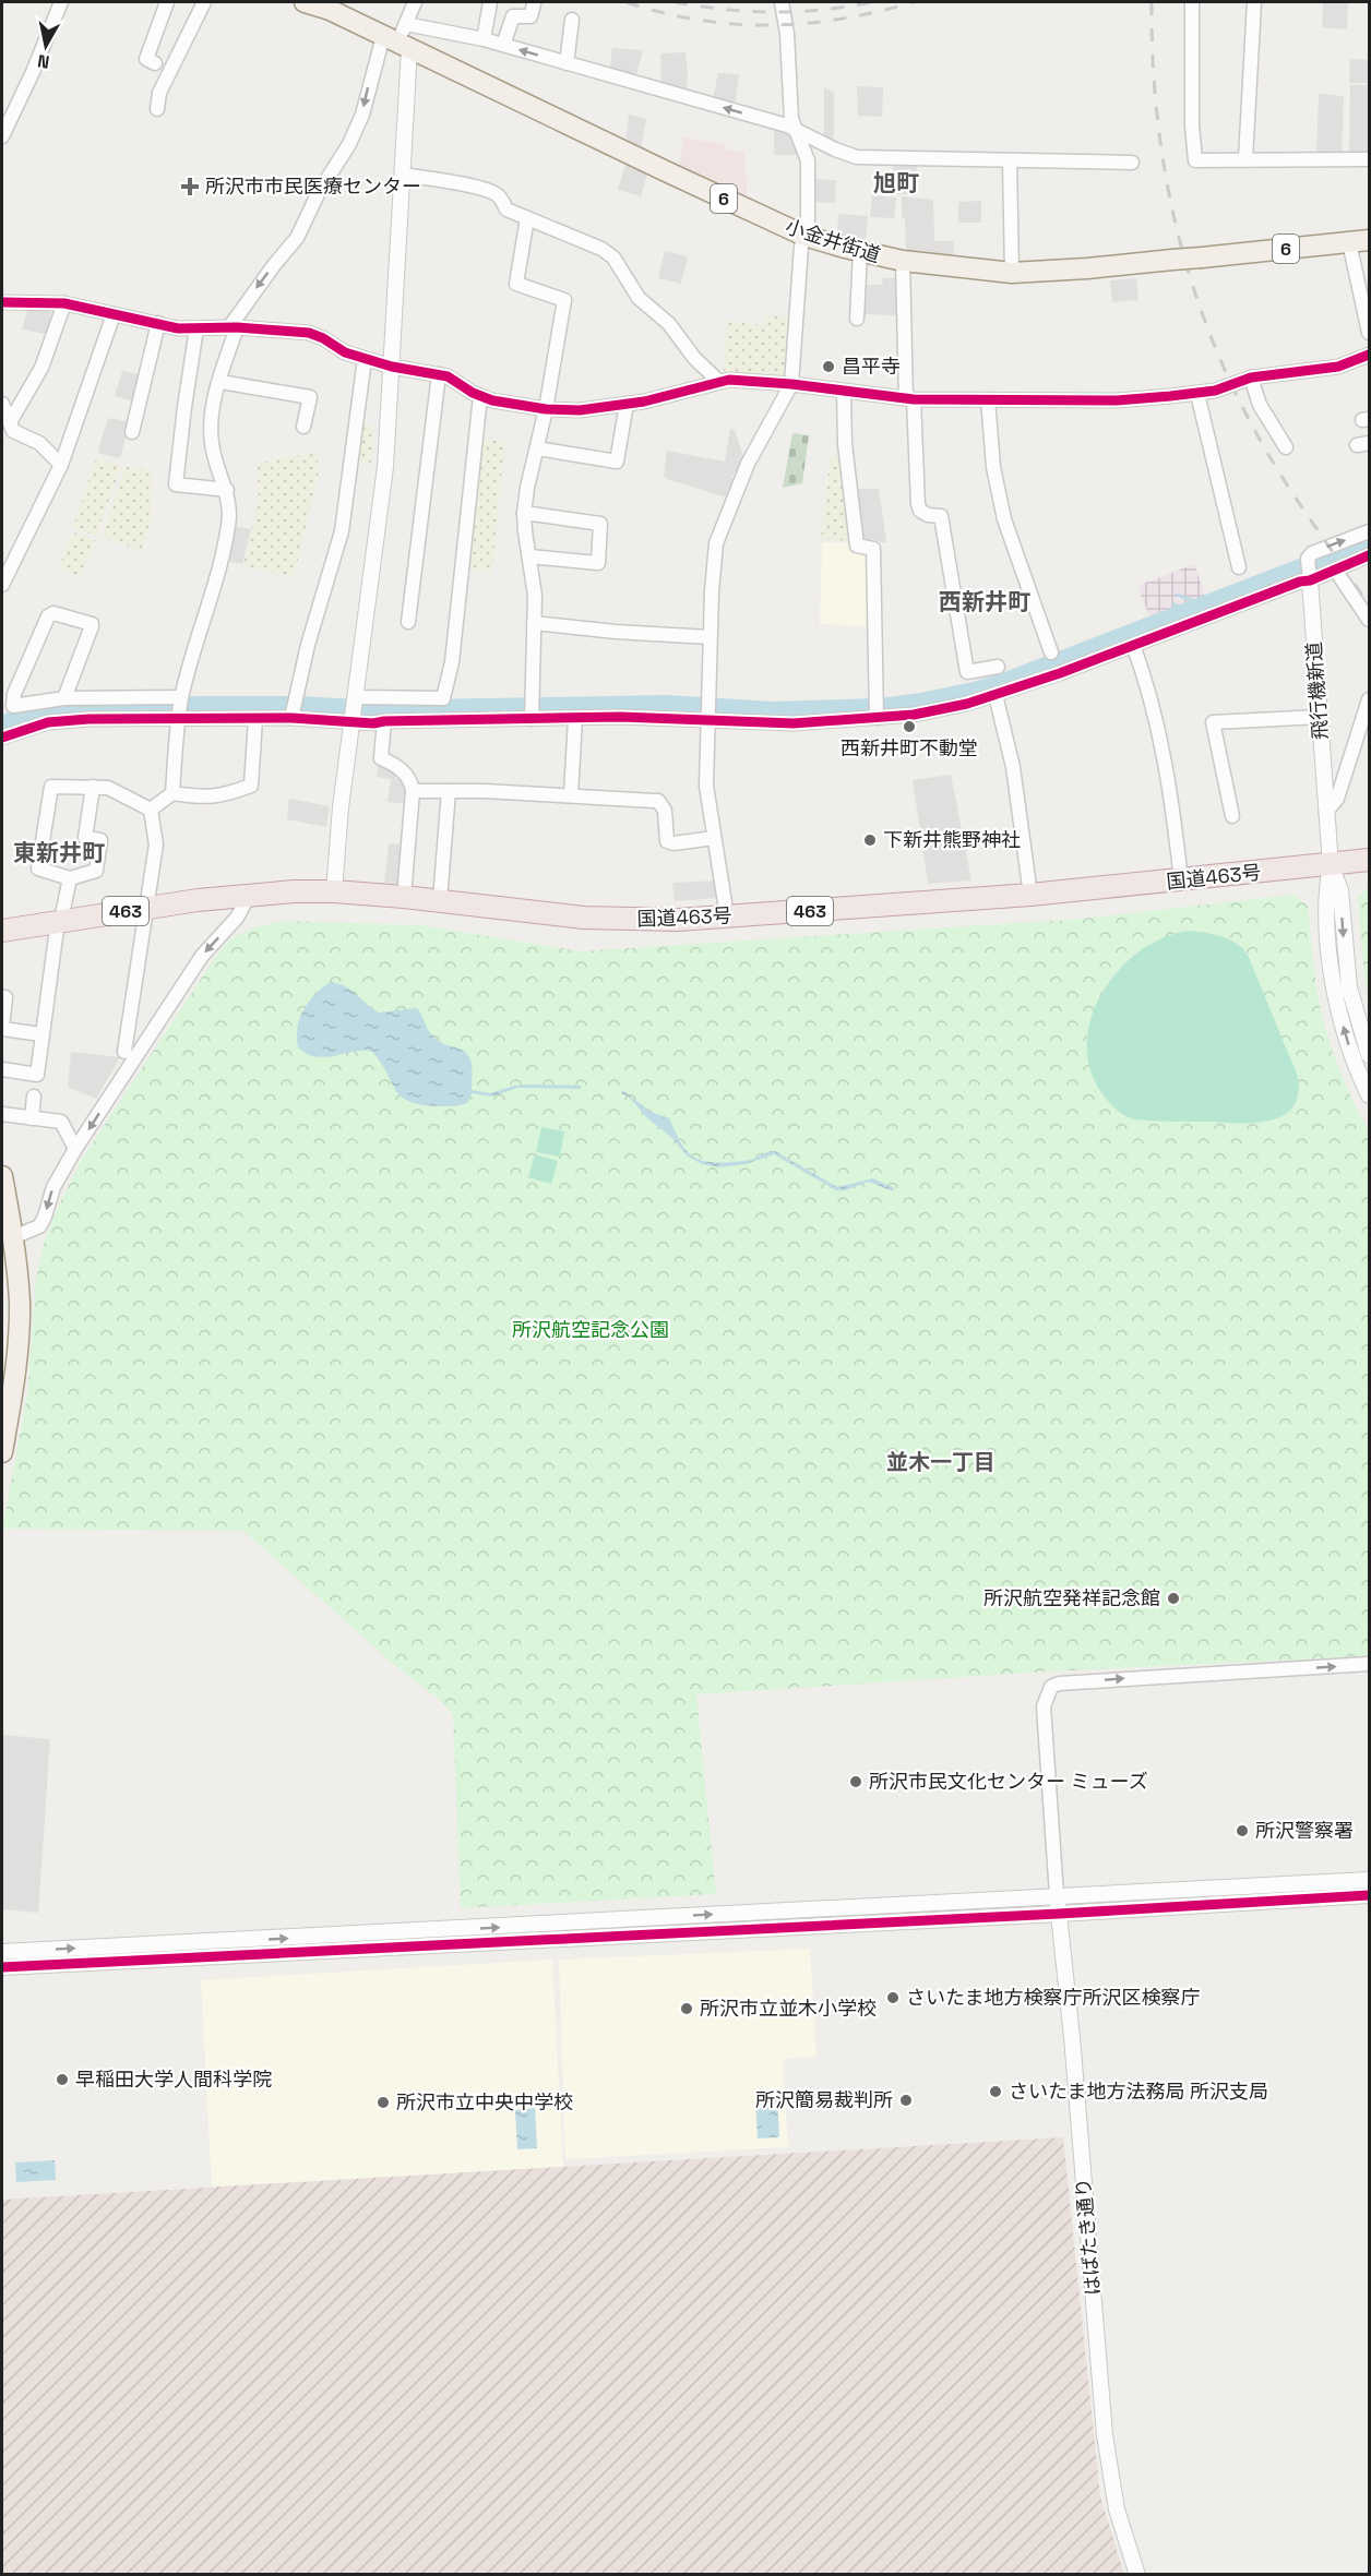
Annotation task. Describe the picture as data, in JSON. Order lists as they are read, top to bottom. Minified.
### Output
{"streets":{"highway":["国道463号","463"],"main road":["6","小金井街道"],"street":["飛行機新道","はばたき通り"]},"crossings":[["飛行機新道","国道463号"]],"districts":["旭町","西新井町","東新井町","並木一丁目"],"parks":["所沢航空記念公園"],"places":{"health":["所沢市市民医療センター"],"other":["昌平寺","西新井町不動堂","下新井熊野神社","所沢航空発祥記念館","所沢市民文化センター ミューズ","所沢警察署","さいたま地方検察庁所沢区検察庁","所沢市立並木小学校","早稲田大学人間科学院","さいたま地方法務局 所沢支局","所沢簡易裁判所","所沢市立中央中学校"]},"north":"bottom"}
